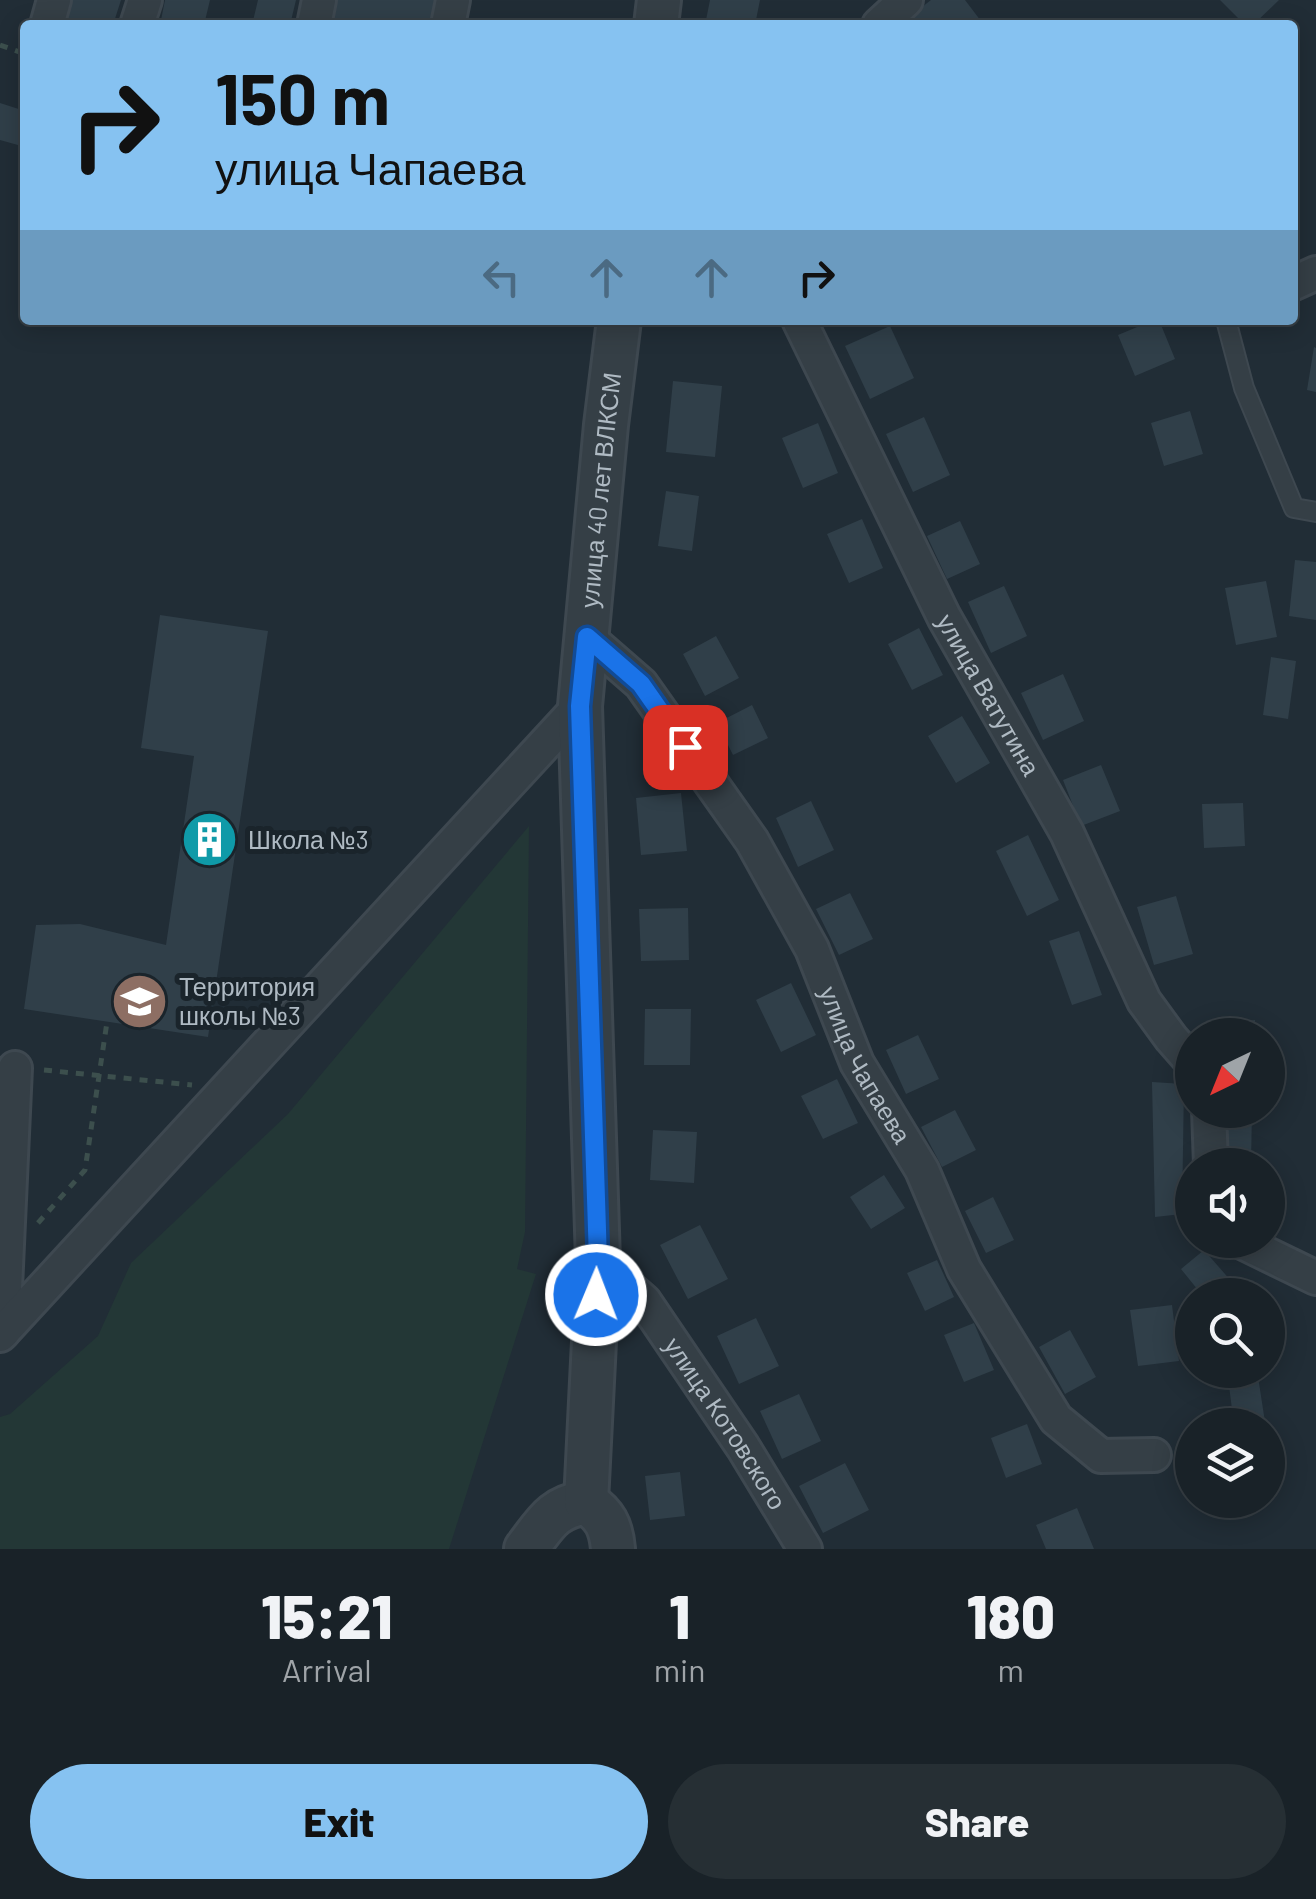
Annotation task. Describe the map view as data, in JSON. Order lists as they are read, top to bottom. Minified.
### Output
{"streets":{"street":["улица 40 лет ВЛКСМ","улица Ватутина","улица Чапаева","улица Котовского"]},"crossings":[["улица 40 лет ВЛКСМ","улица Чапаева"],["улица 40 лет ВЛКСМ","улица Котовского"]],"places":{"building":["Школа №3"],"school or university":["Территория школы №3"]},"north":"bottom left","page":{"turn":["150 m","улица Чапаева"],"eta":["15:21","Arrival","1","min","180","m"],"buttons":["Exit","Share"]}}
